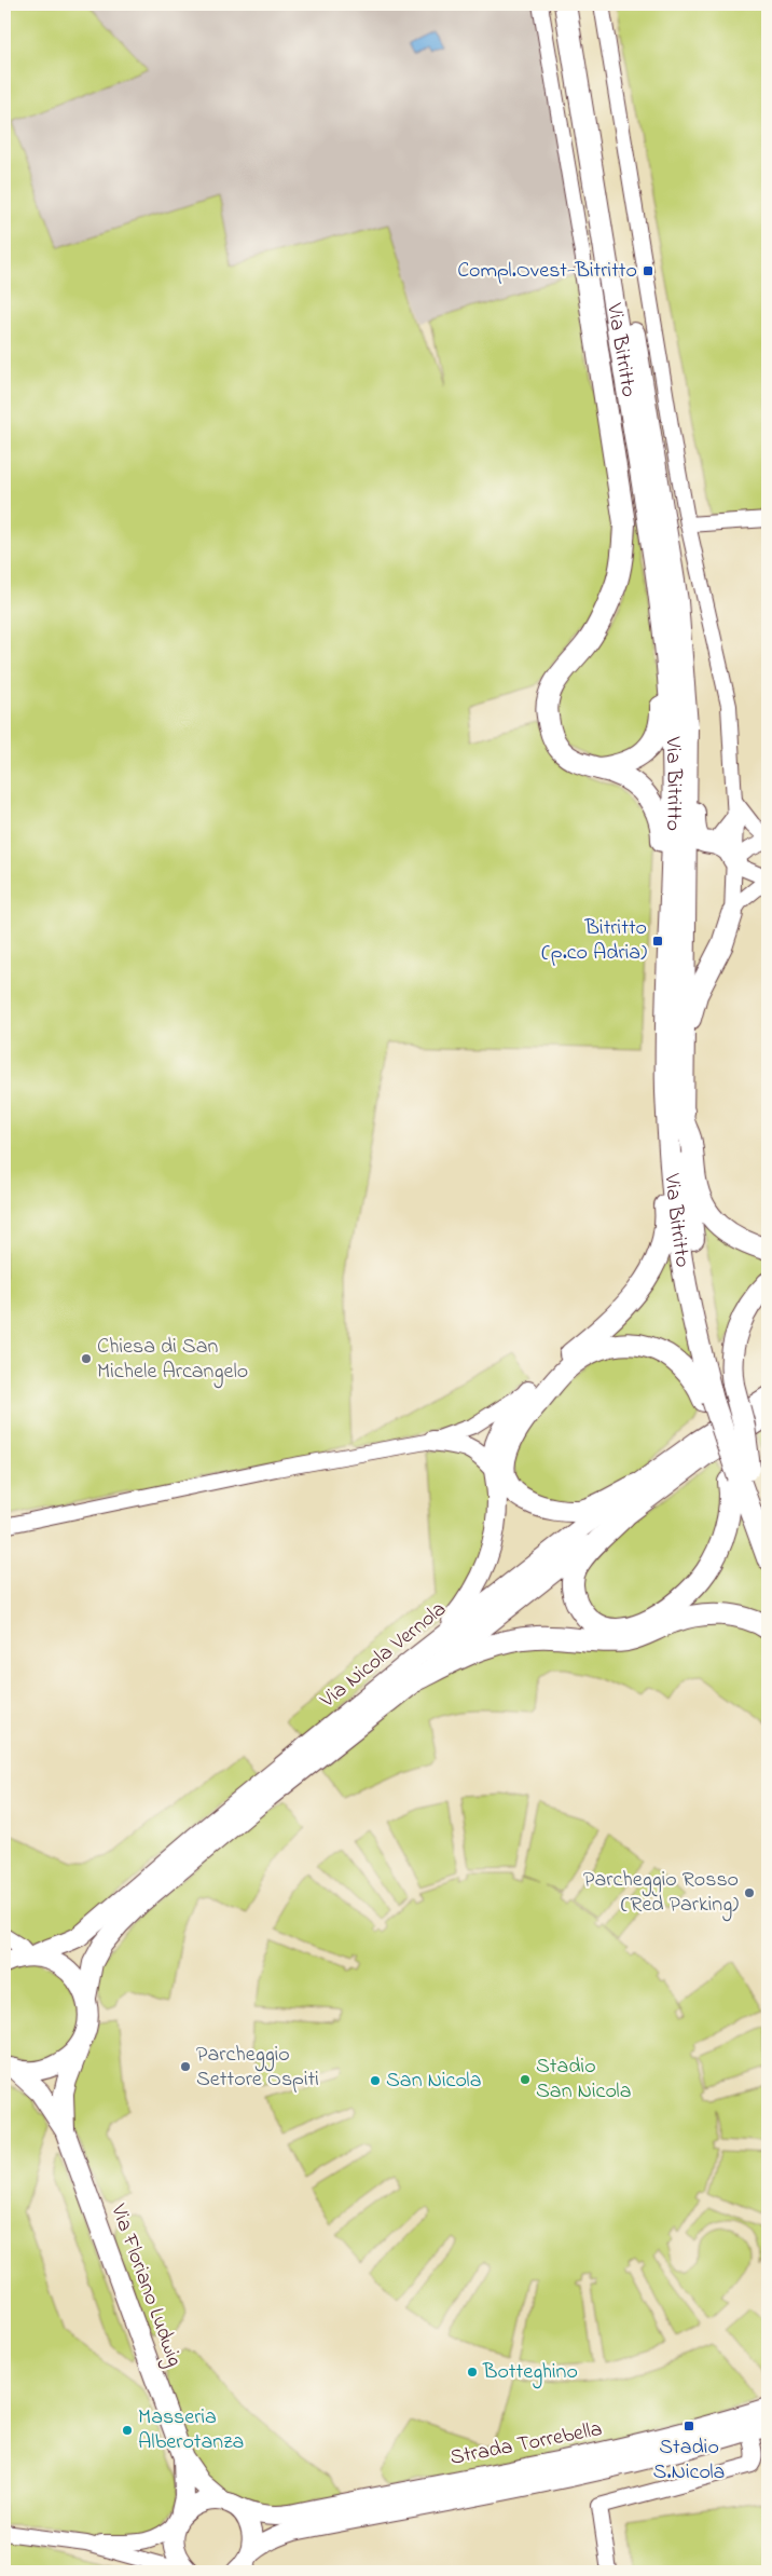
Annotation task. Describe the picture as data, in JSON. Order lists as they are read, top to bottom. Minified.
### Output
{"streets":{"highway":["Via Bitritto"],"main road":["Via Nicola Vernola","Via Floriano Ludwig","Strada Torrebella"]},"crossings":[["Via Nicola Vernola","Via Floriano Ludwig"]],"places":{"transit":["Compl.Ovest-Bitritto","Bitritto (p.co Adria)","Stadio S.Nicola"],"other":["Chiesa di San Michele Arcangelo","Parcheggio Rosso (Red Parking)","Parcheggio Settore Ospiti","Stadio San Nicola","San Nicola","Botteghino","Masseria Alberotanza"]}}
